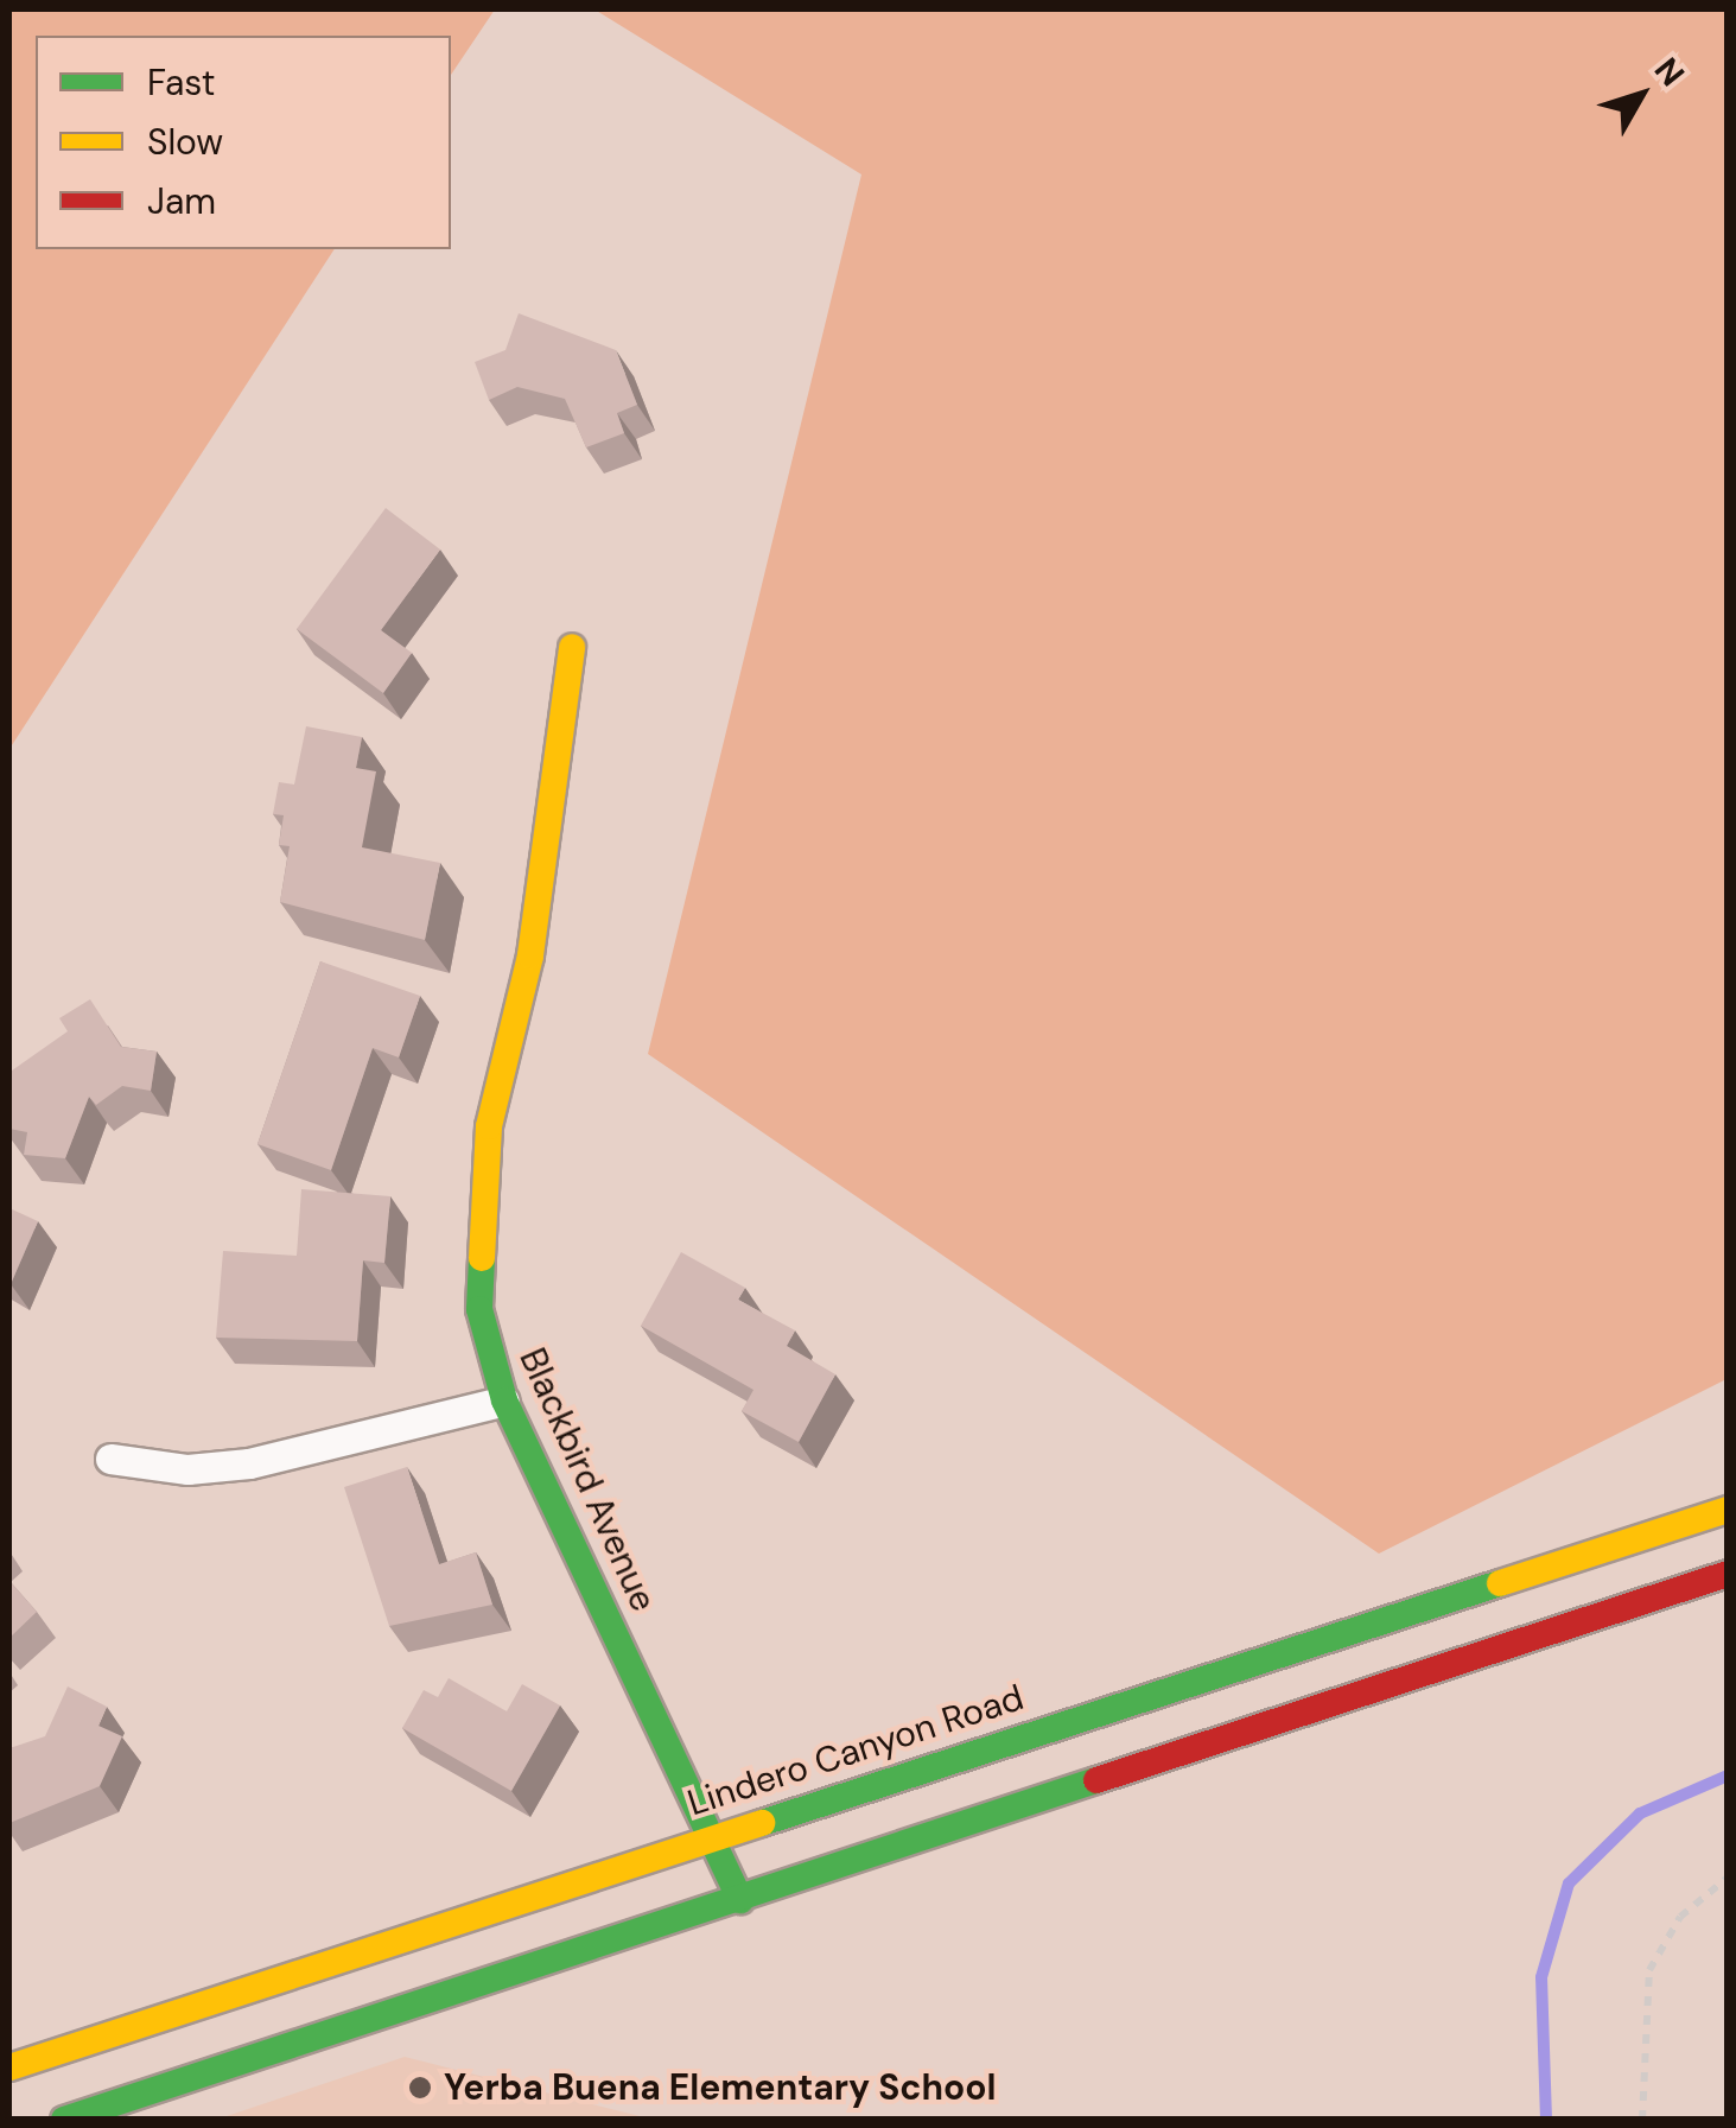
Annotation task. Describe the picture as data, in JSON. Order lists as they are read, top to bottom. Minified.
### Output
{"streets":{"main road":["Blackbird Avenue","Lindero Canyon Road"]},"crossings":[["Blackbird Avenue","Lindero Canyon Road"]],"places":["Yerba Buena Elementary School"],"legend":["Fast","Slow","Jam"],"north":"top right"}
